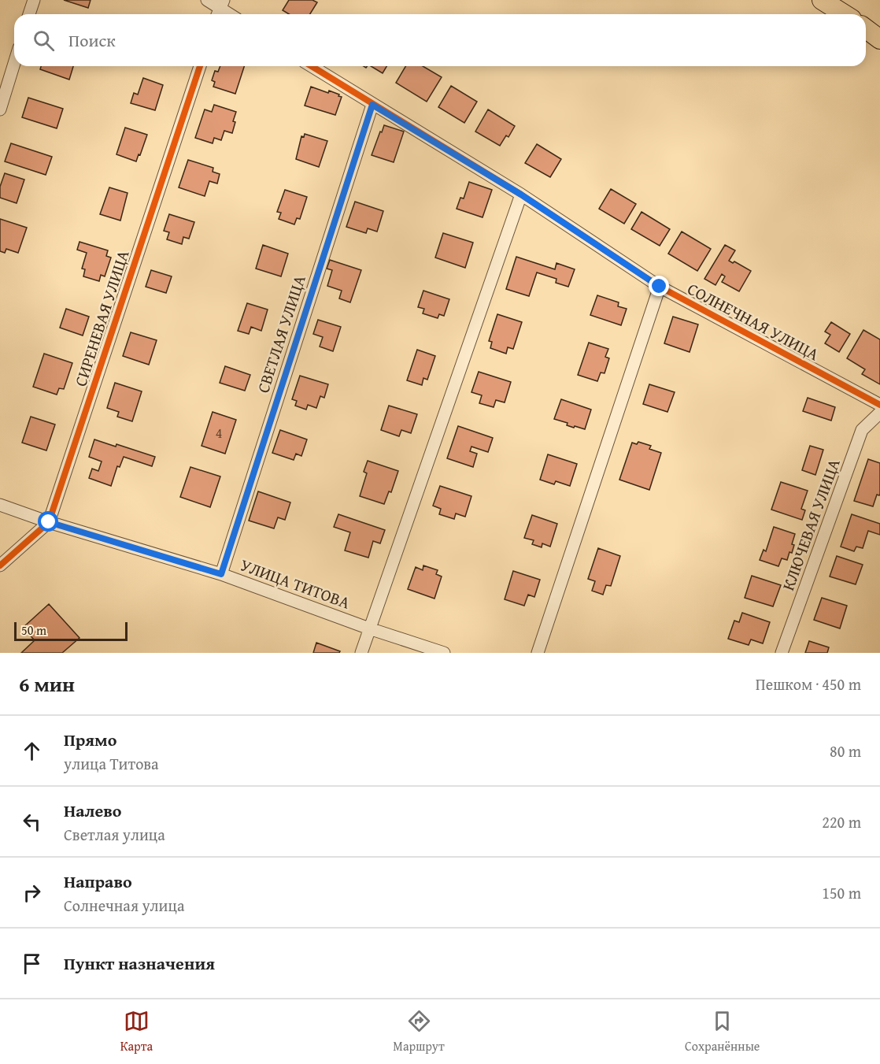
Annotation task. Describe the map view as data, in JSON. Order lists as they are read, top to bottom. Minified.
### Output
{"streets":{"street":["СИРЕНЕВАЯ УЛИЦА","СОЛНЕЧНАЯ УЛИЦА","СВЕТЛАЯ УЛИЦА","КЛЮЧЕВАЯ УЛИЦА","УЛИЦА ТИТОВА"]},"crossings":[["СИРЕНЕВАЯ УЛИЦА","УЛИЦА ТИТОВА"],["СОЛНЕЧНАЯ УЛИЦА","СВЕТЛАЯ УЛИЦА"],["СВЕТЛАЯ УЛИЦА","УЛИЦА ТИТОВА"]],"house_numbers":["4"],"scale_bar":"50 m","page":{"search":"Поиск","scale":"50 m","heading":["6 мин","Пешком · 450 m"],"list":[["Прямо","улица Титова","80 m"],["Налево","Светлая улица","220 m"],["Направо","Солнечная улица","150 m"],"Пункт назначения"],"nav":["Карта","Маршрут","Сохранённые"]}}
